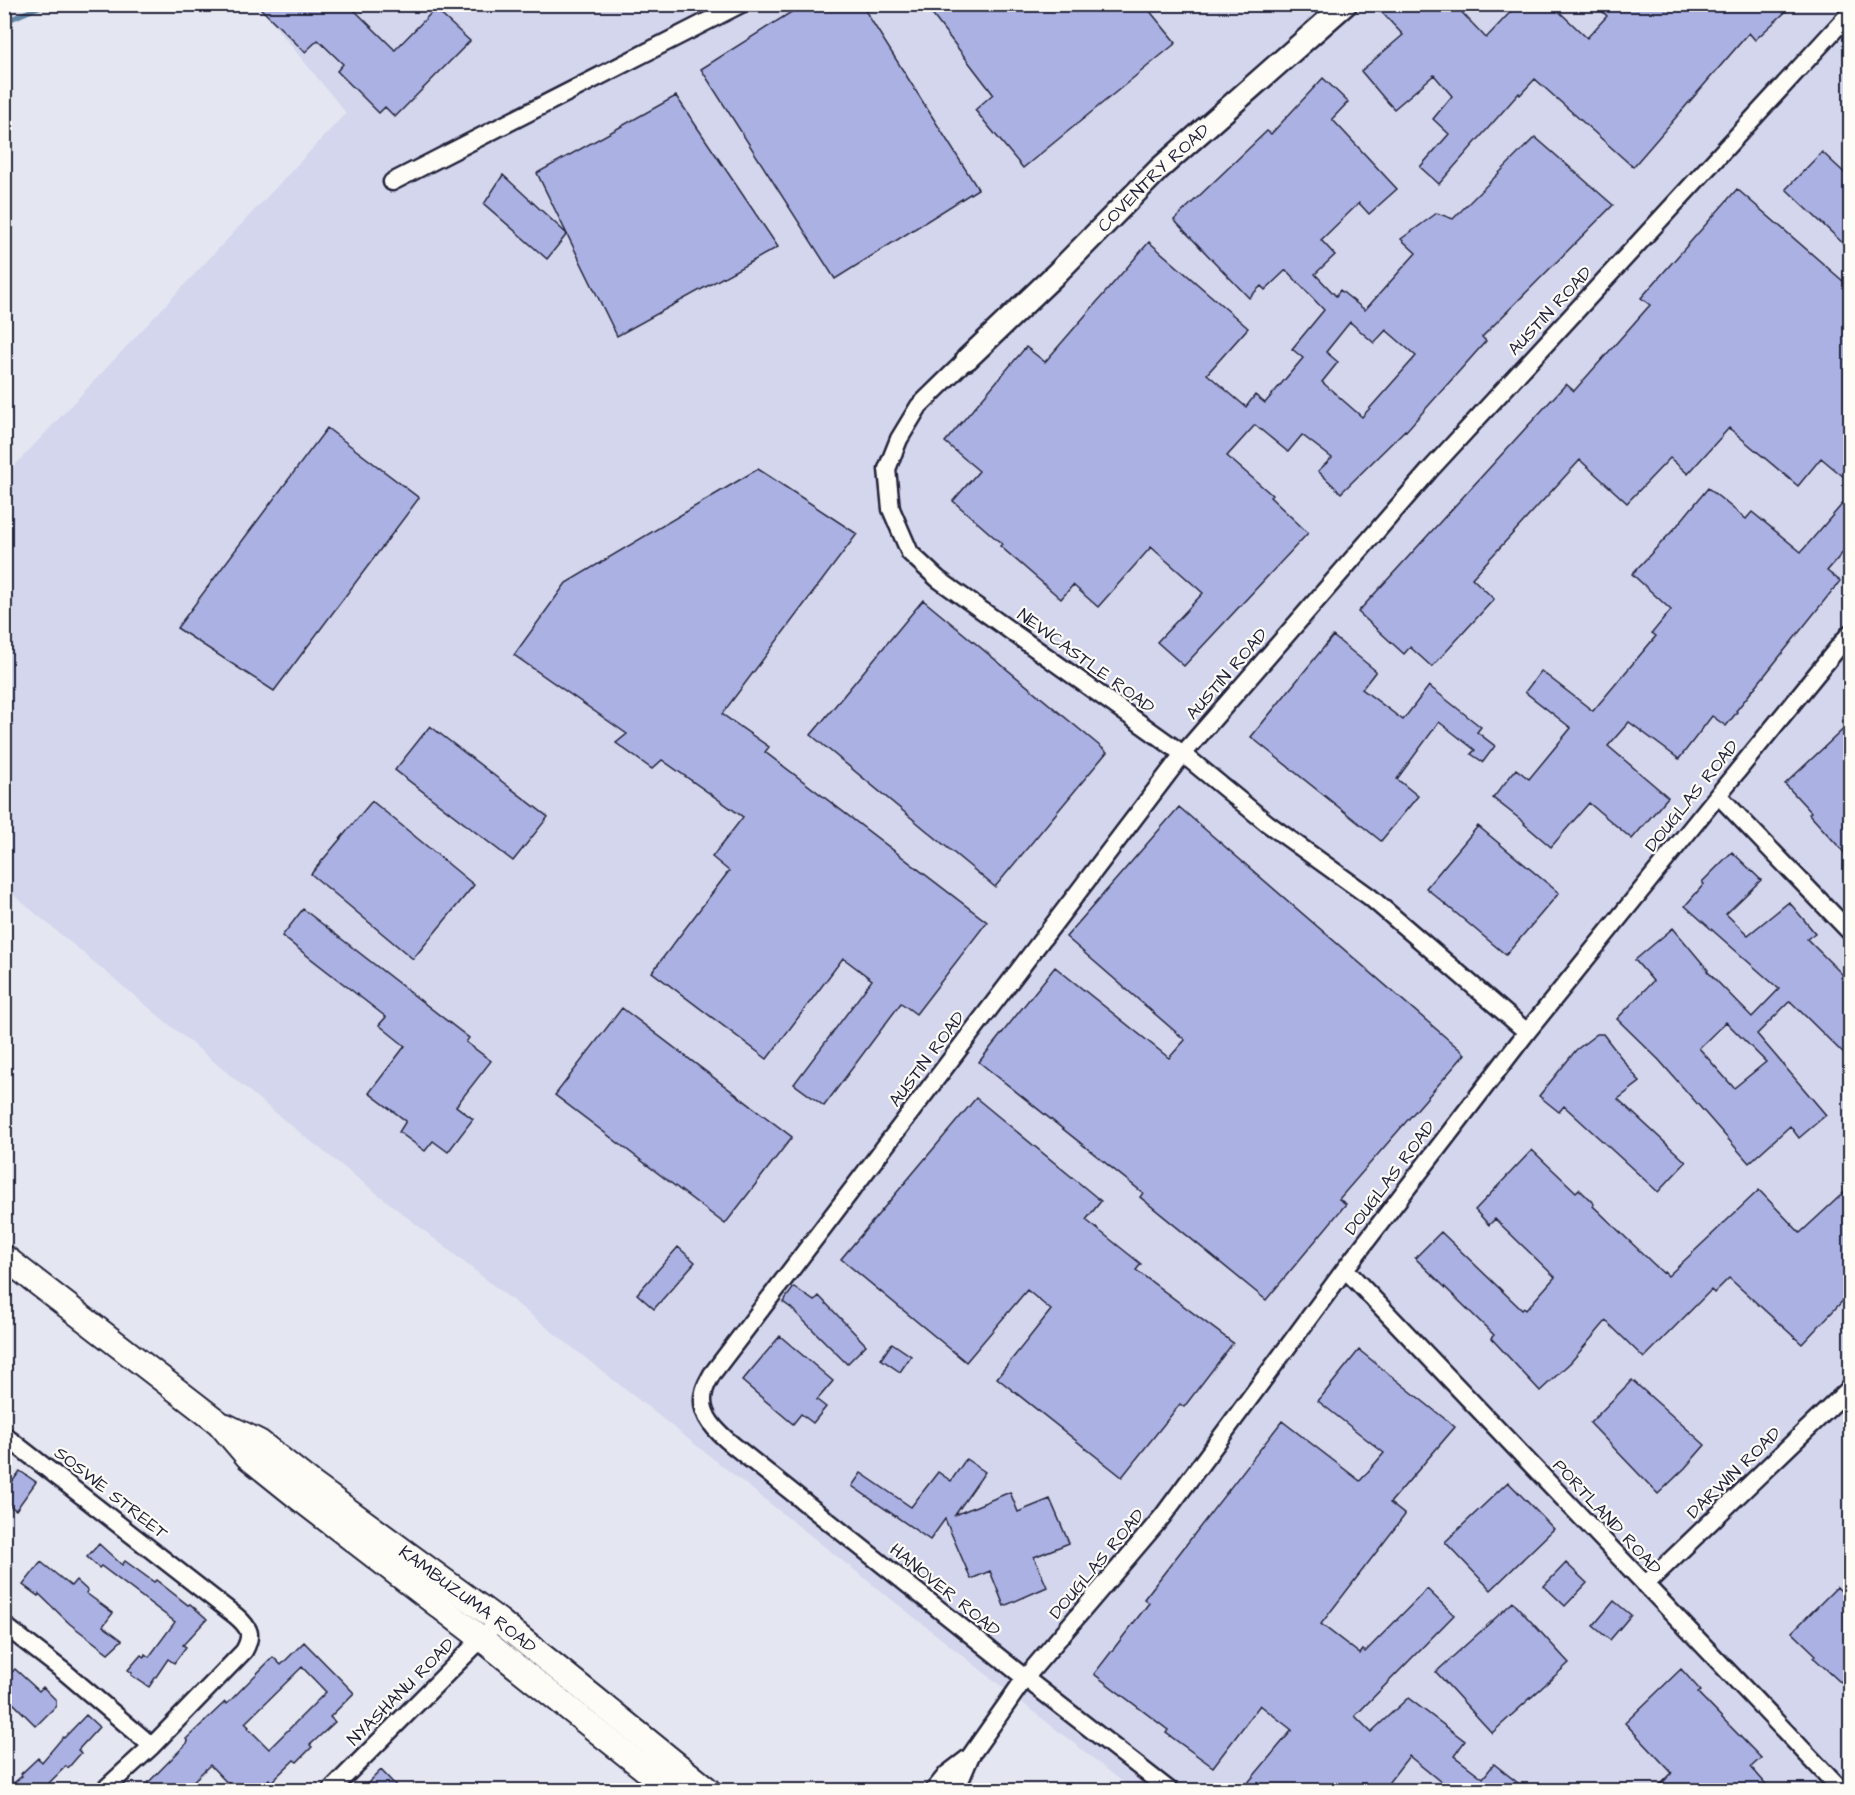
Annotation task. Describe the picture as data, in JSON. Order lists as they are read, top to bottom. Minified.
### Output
{"streets":{"main road":["KAMBUZUMA ROAD"],"street":["COVENTRY ROAD","AUSTIN ROAD","NEWCASTLE ROAD","DOUGLAS ROAD","DARWIN ROAD","SOSWE STREET","PORTLAND ROAD","HANOVER ROAD","NYASHANU ROAD"]},"crossings":[["COVENTRY ROAD","NEWCASTLE ROAD"],["AUSTIN ROAD","NEWCASTLE ROAD"],["AUSTIN ROAD","HANOVER ROAD"],["NEWCASTLE ROAD","DOUGLAS ROAD"],["DOUGLAS ROAD","PORTLAND ROAD"],["DOUGLAS ROAD","HANOVER ROAD"],["DARWIN ROAD","PORTLAND ROAD"],["KAMBUZUMA ROAD","NYASHANU ROAD"]]}
